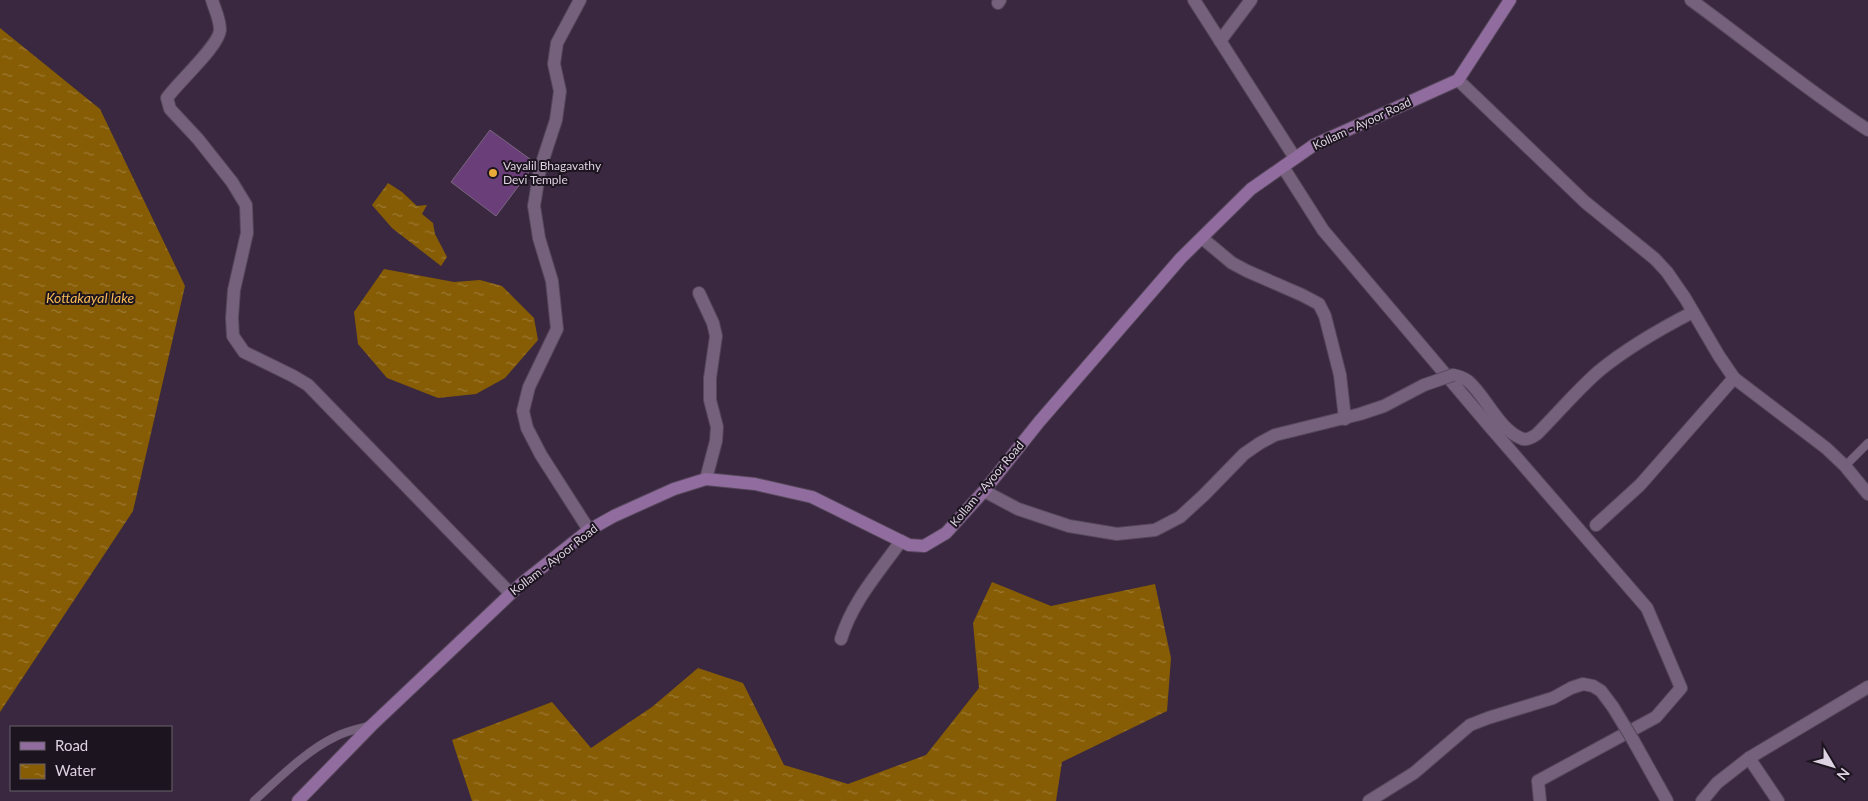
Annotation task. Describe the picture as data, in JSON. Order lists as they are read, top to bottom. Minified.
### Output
{"streets":{"main road":["Kollam - Ayoor Road"]},"water":["Kottakayal lake"],"places":["Vayalil Bhagavathy Devi Temple"],"legend":["Road","Water"],"north":"bottom right"}
